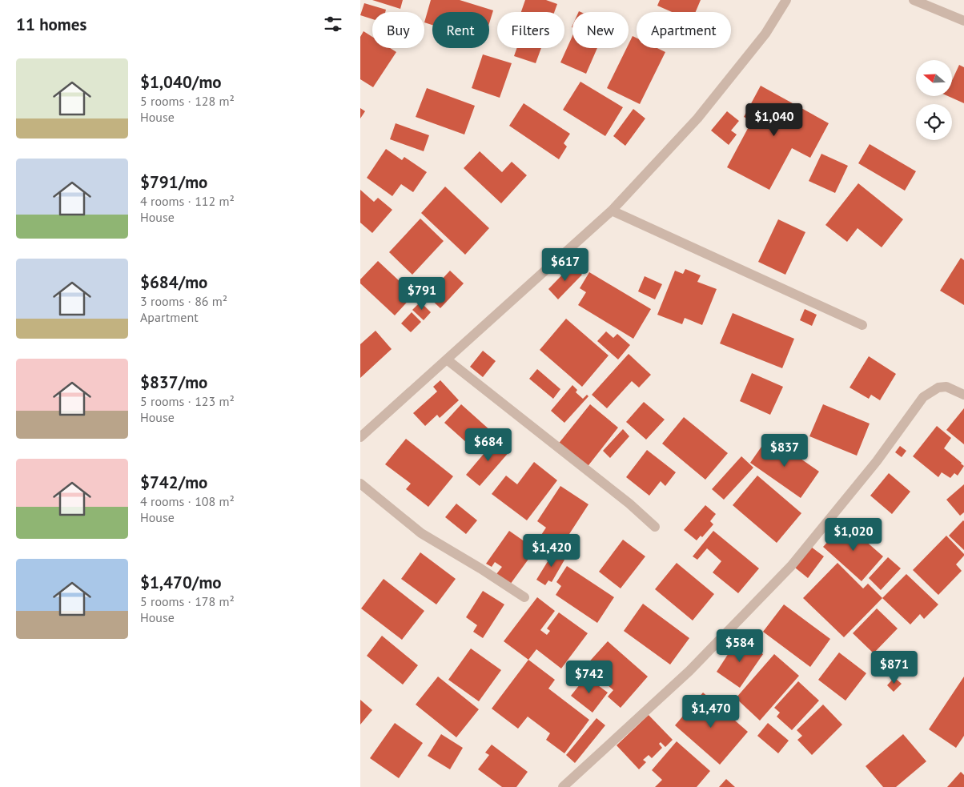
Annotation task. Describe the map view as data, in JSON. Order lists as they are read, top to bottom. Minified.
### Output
{"north":"left","page":{"heading":"11 homes","chip":["Buy","Rent","Filters","New","Apartment"],"list":[{"name":"$1,040/mo","note":"5 rooms · 128 m² · House"},{"name":"$791/mo","note":"4 rooms · 112 m² · House"},{"name":"$684/mo","note":"3 rooms · 86 m² · Apartment"},{"name":"$837/mo","note":"5 rooms · 123 m² · House"},{"name":"$742/mo","note":"4 rooms · 108 m² · House"},{"name":"$1,470/mo","note":"5 rooms · 178 m² · House"}],"price":["$1,040","$617","$791","$684","$837","$1,020","$1,420","$584","$871","$742","$1,470"]}}
